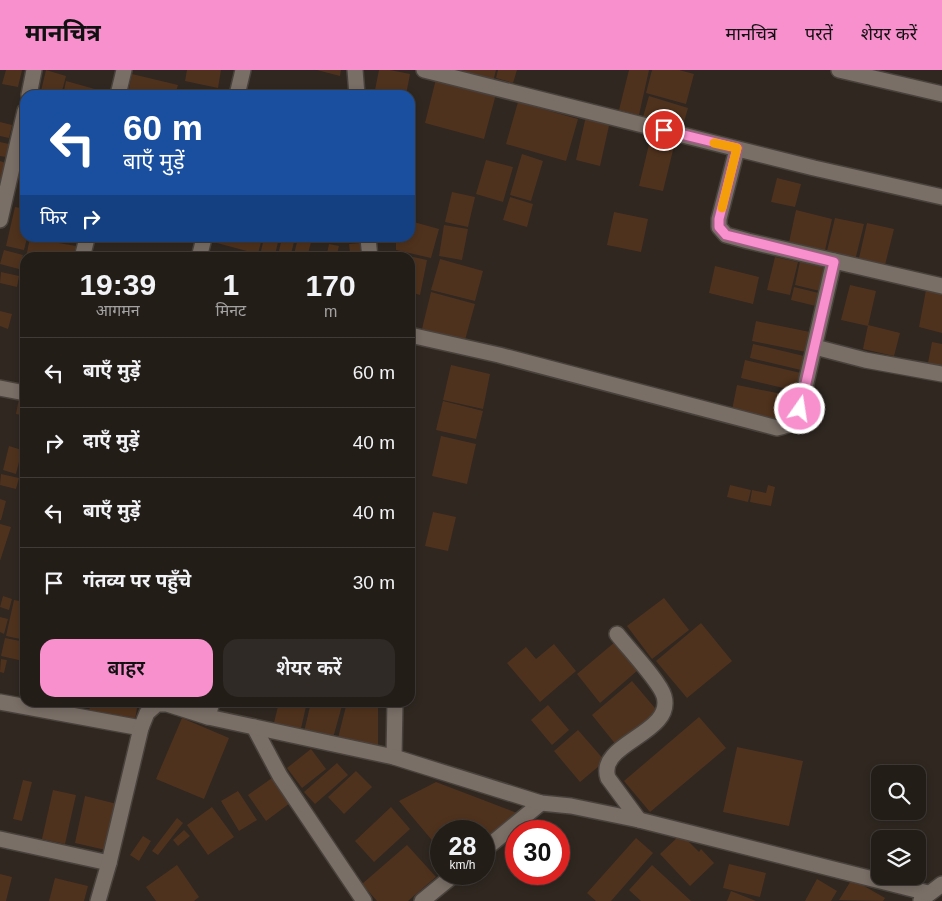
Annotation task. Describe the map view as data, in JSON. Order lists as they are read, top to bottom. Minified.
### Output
{"page":{"header":"मानचित्र","nav":["मानचित्र","परतें","शेयर करें"],"turn":["60 m","बाएँ मुड़ें"],"then":"फिर","eta":["19:39","आगमन","1","मिनट","170","m"],"list":[{"name":"बाएँ मुड़ें","value":"60 m"},{"name":"दाएँ मुड़ें","value":"40 m"},{"name":"बाएँ मुड़ें","value":"40 m"},{"name":"गंतव्य पर पहुँचे","value":"30 m"}],"buttons":["बाहर","शेयर करें"],"speed":"28 km/h","limit":"30"}}
